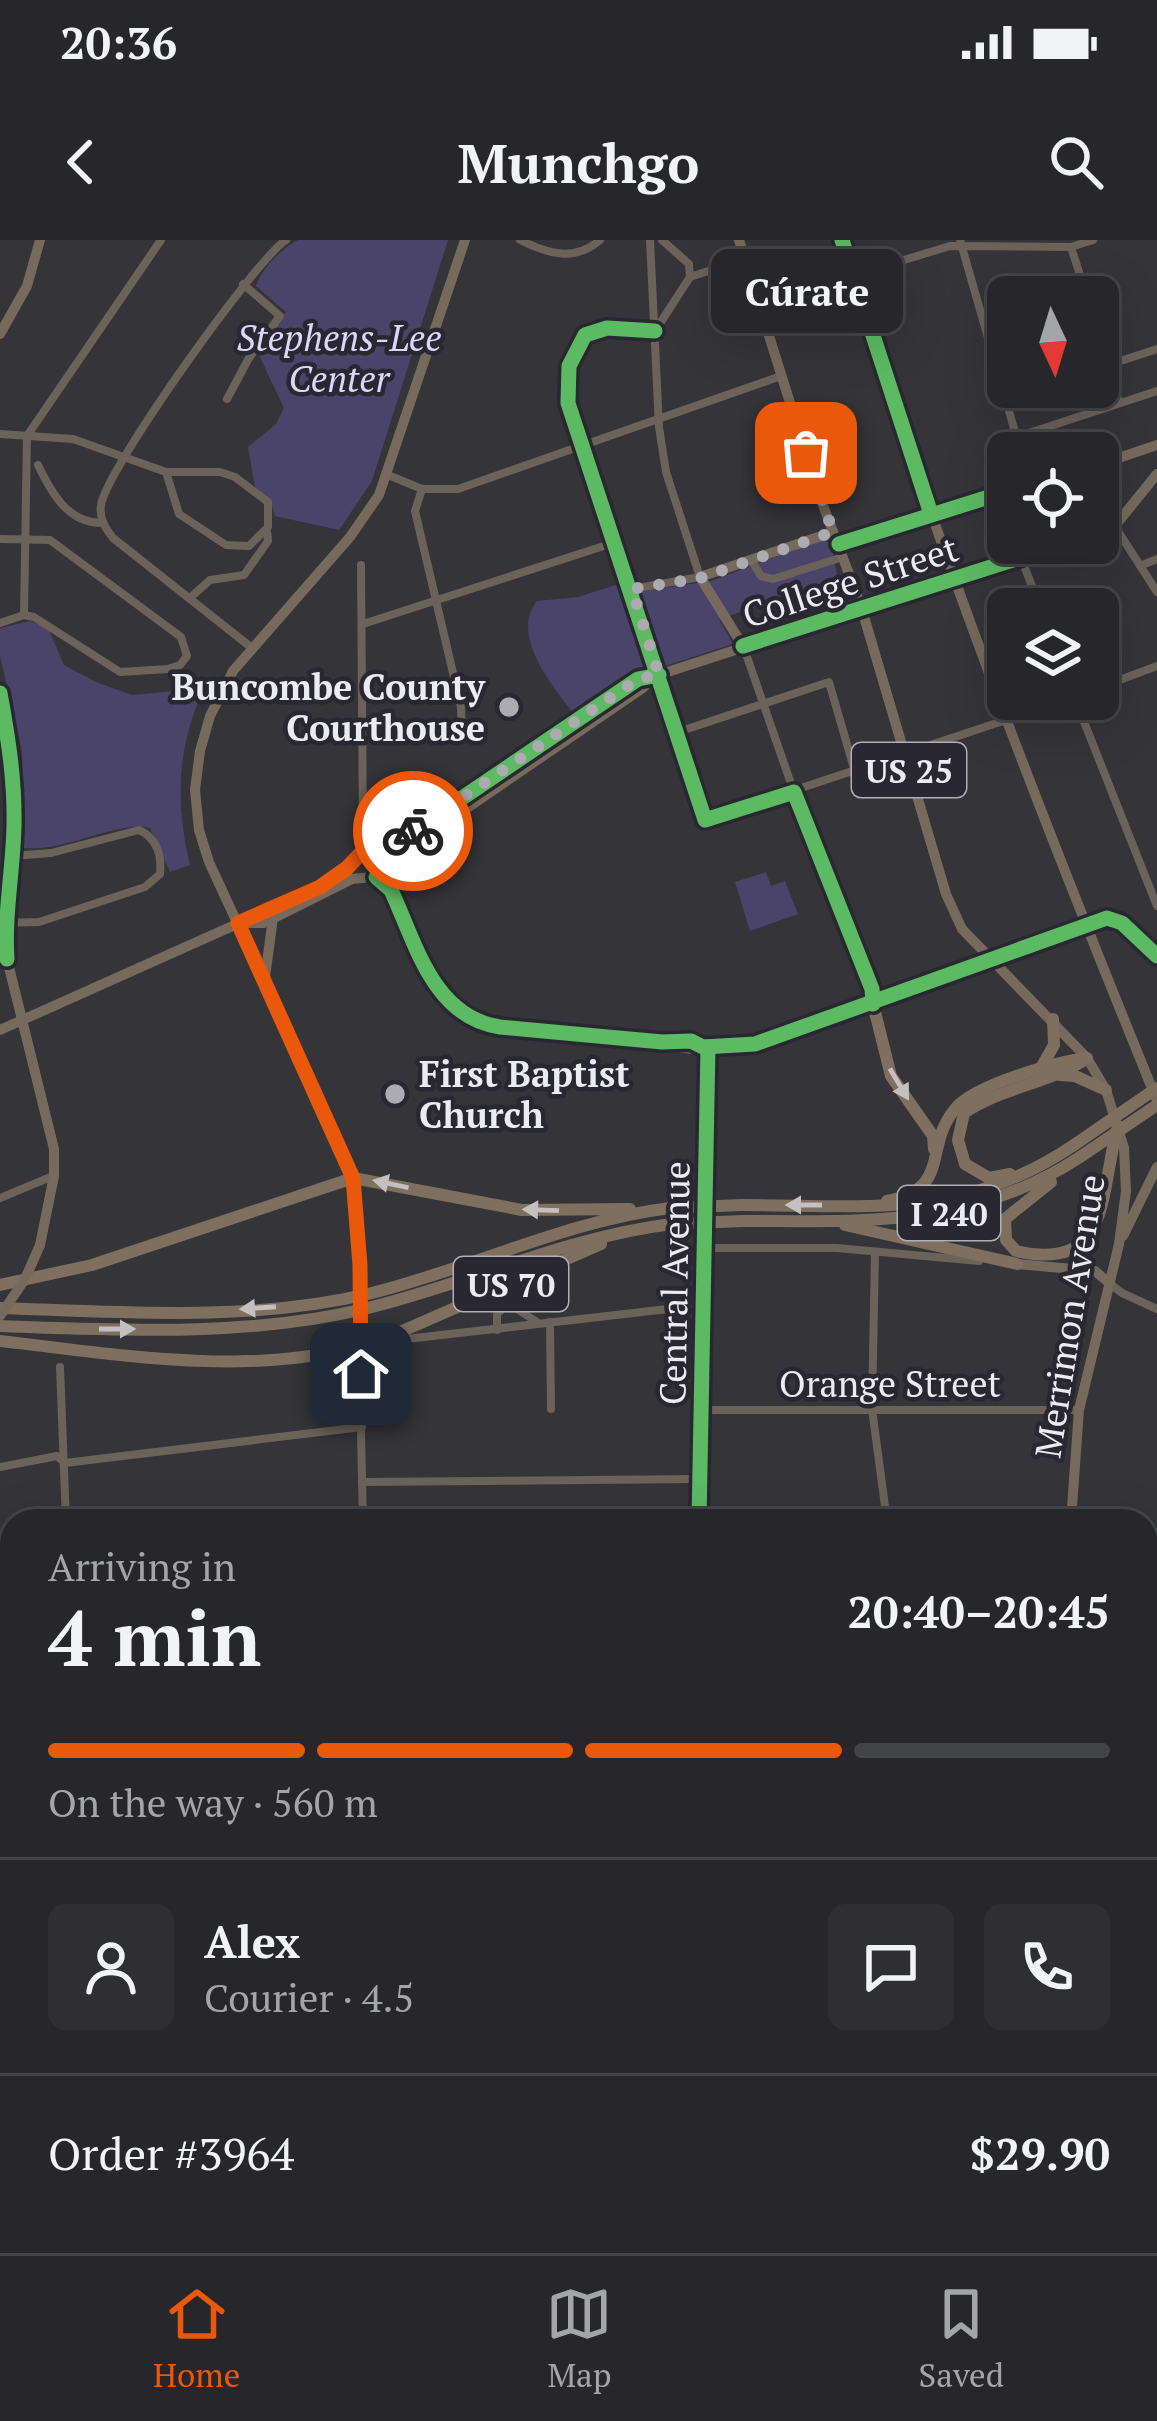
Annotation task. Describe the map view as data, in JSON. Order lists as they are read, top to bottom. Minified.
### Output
{"streets":{"highway":["I 240","US 70"],"main road":["College Street","US 25","Merrimon Avenue"],"street":["Central Avenue","Orange Street"]},"crossings":[["College Street","US 25"],["US 25","Merrimon Avenue"],["I 240","US 70"],["Central Avenue","Orange Street"],["Merrimon Avenue","Orange Street"]],"parks":["Stephens-Lee Center"],"places":["Cúrate","Buncombe County Courthouse","First Baptist Church"],"north":"bottom","page":{"status":"20:36","header":"Munchgo","bubble":"Cúrate","heading":["4 min","Arriving in","20:40–20:45"],"panel":["Alex","Courier · 4.5","Order #3964","$29.90"],"bar":"On the way · 560 m","tabs":["Home","Map","Saved"]}}
